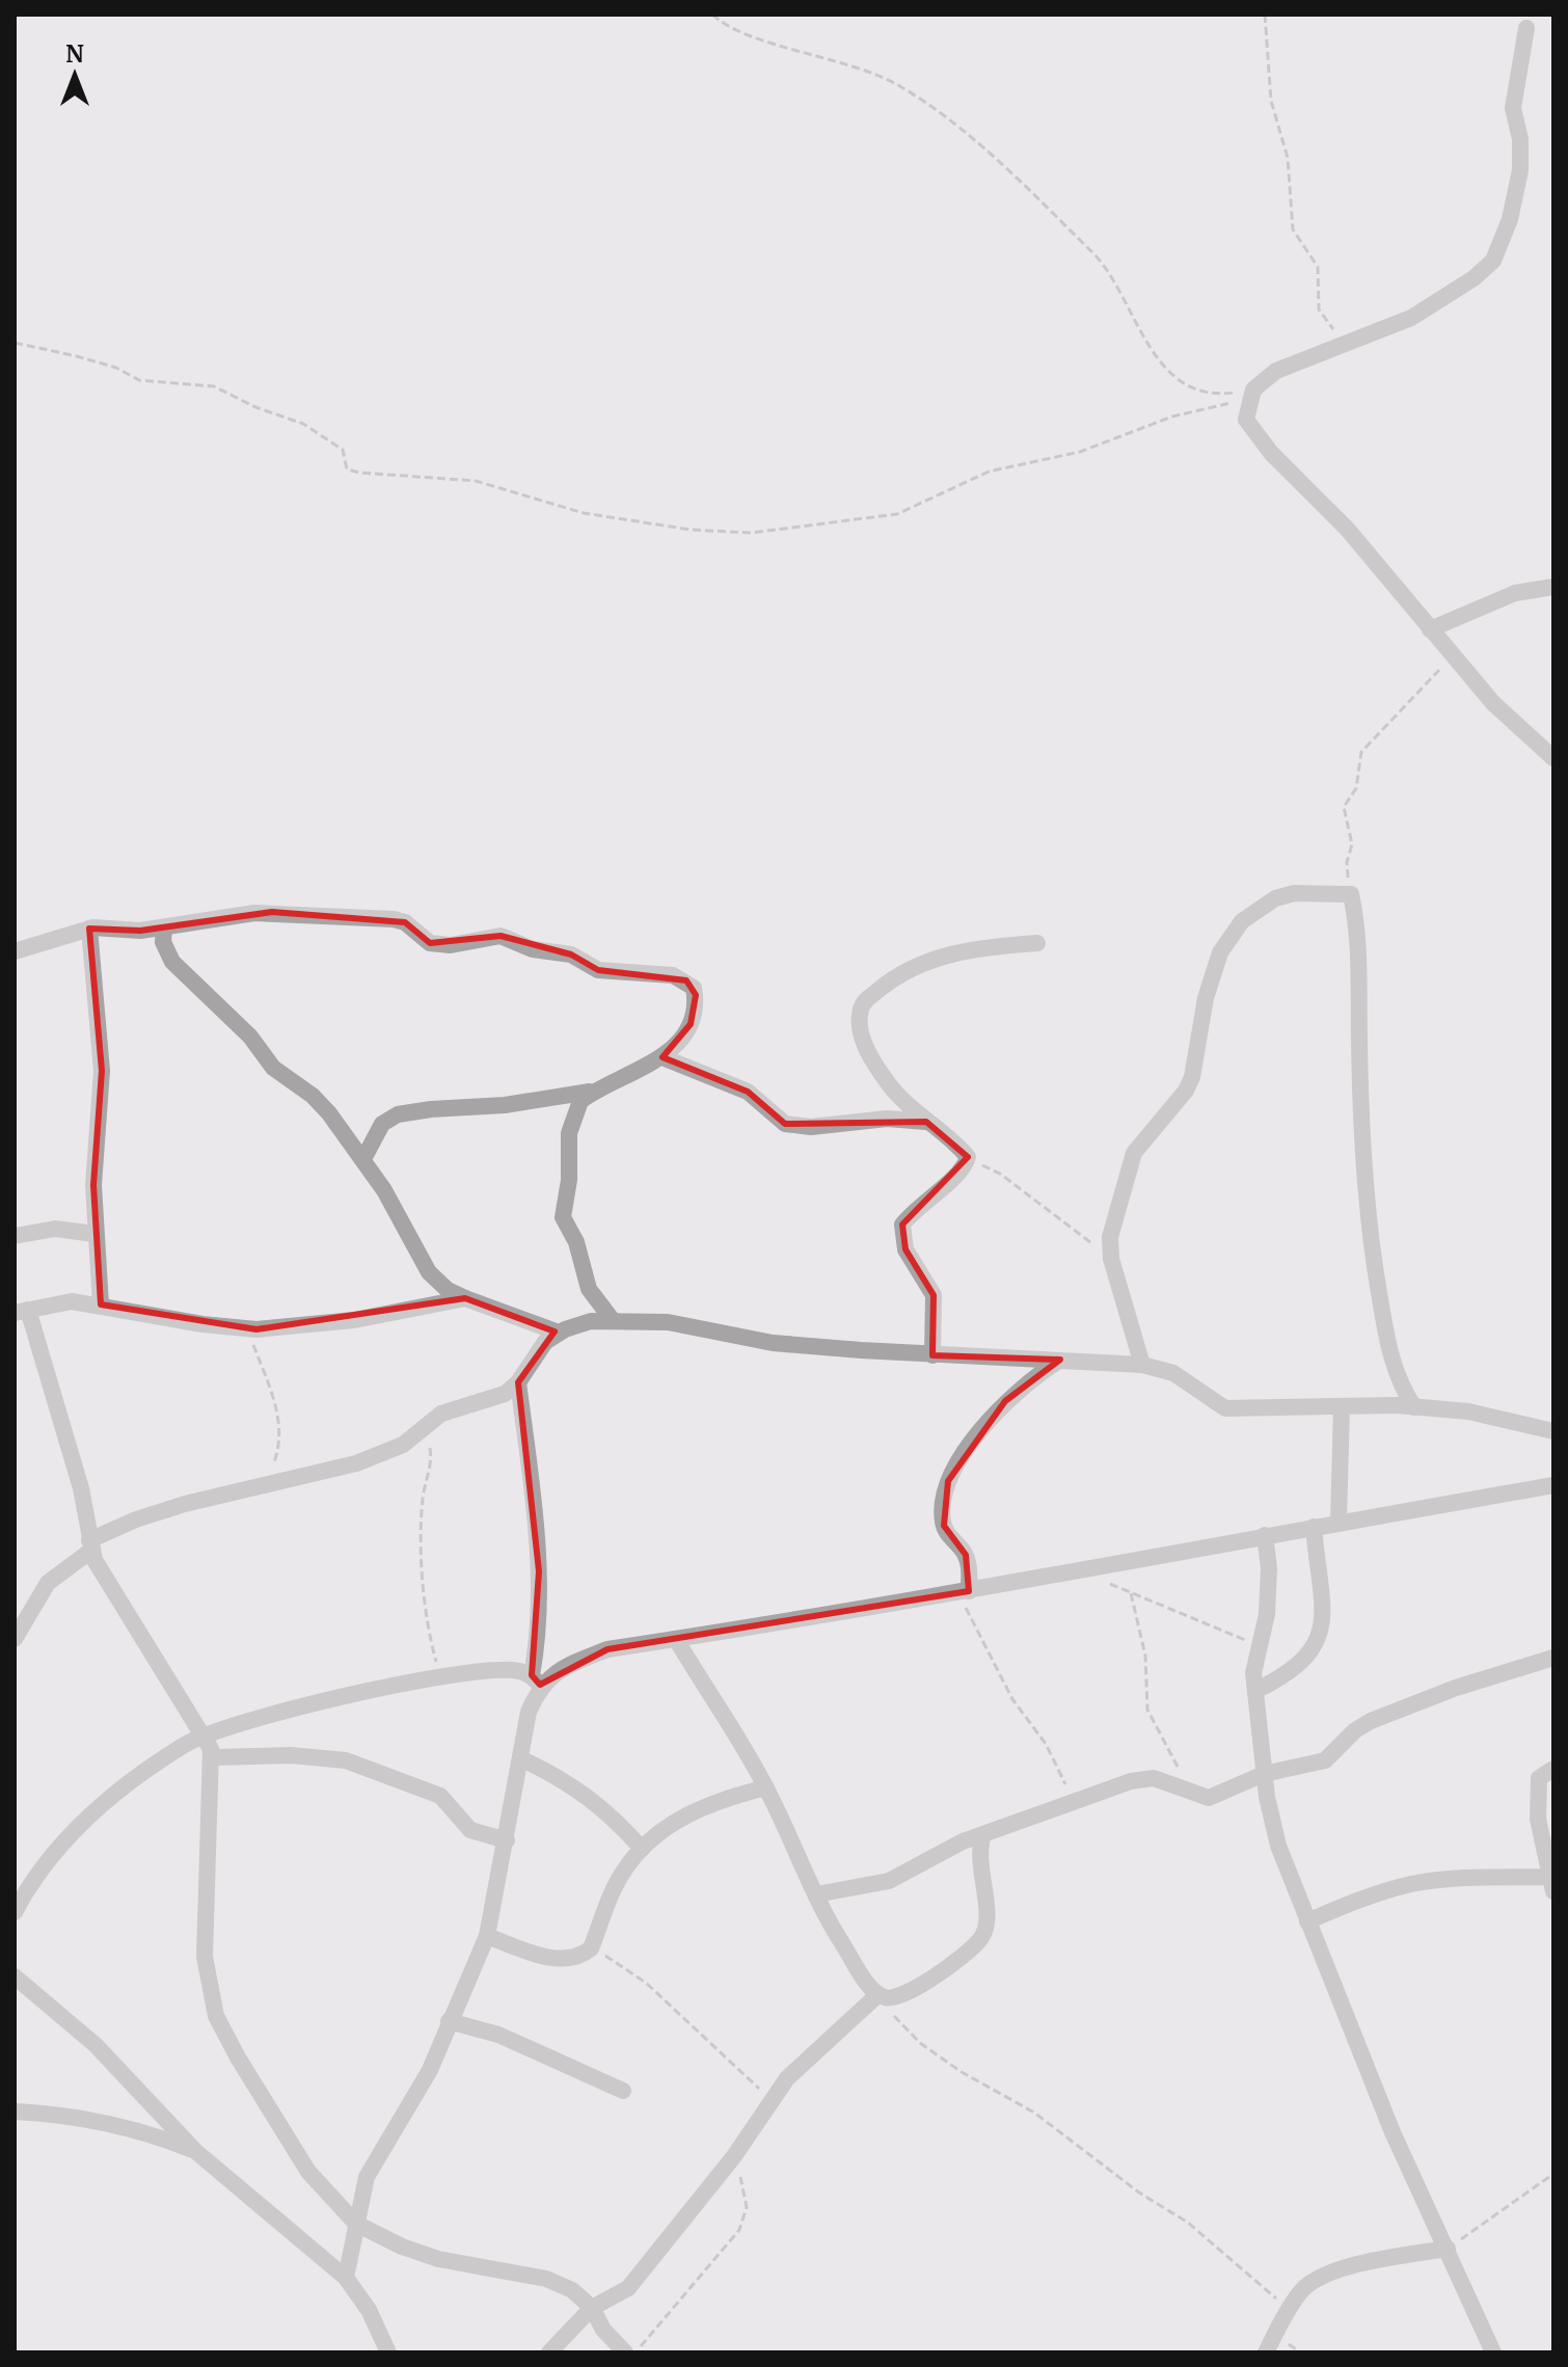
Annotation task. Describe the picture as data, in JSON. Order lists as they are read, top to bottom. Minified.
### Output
{"north":"top"}
